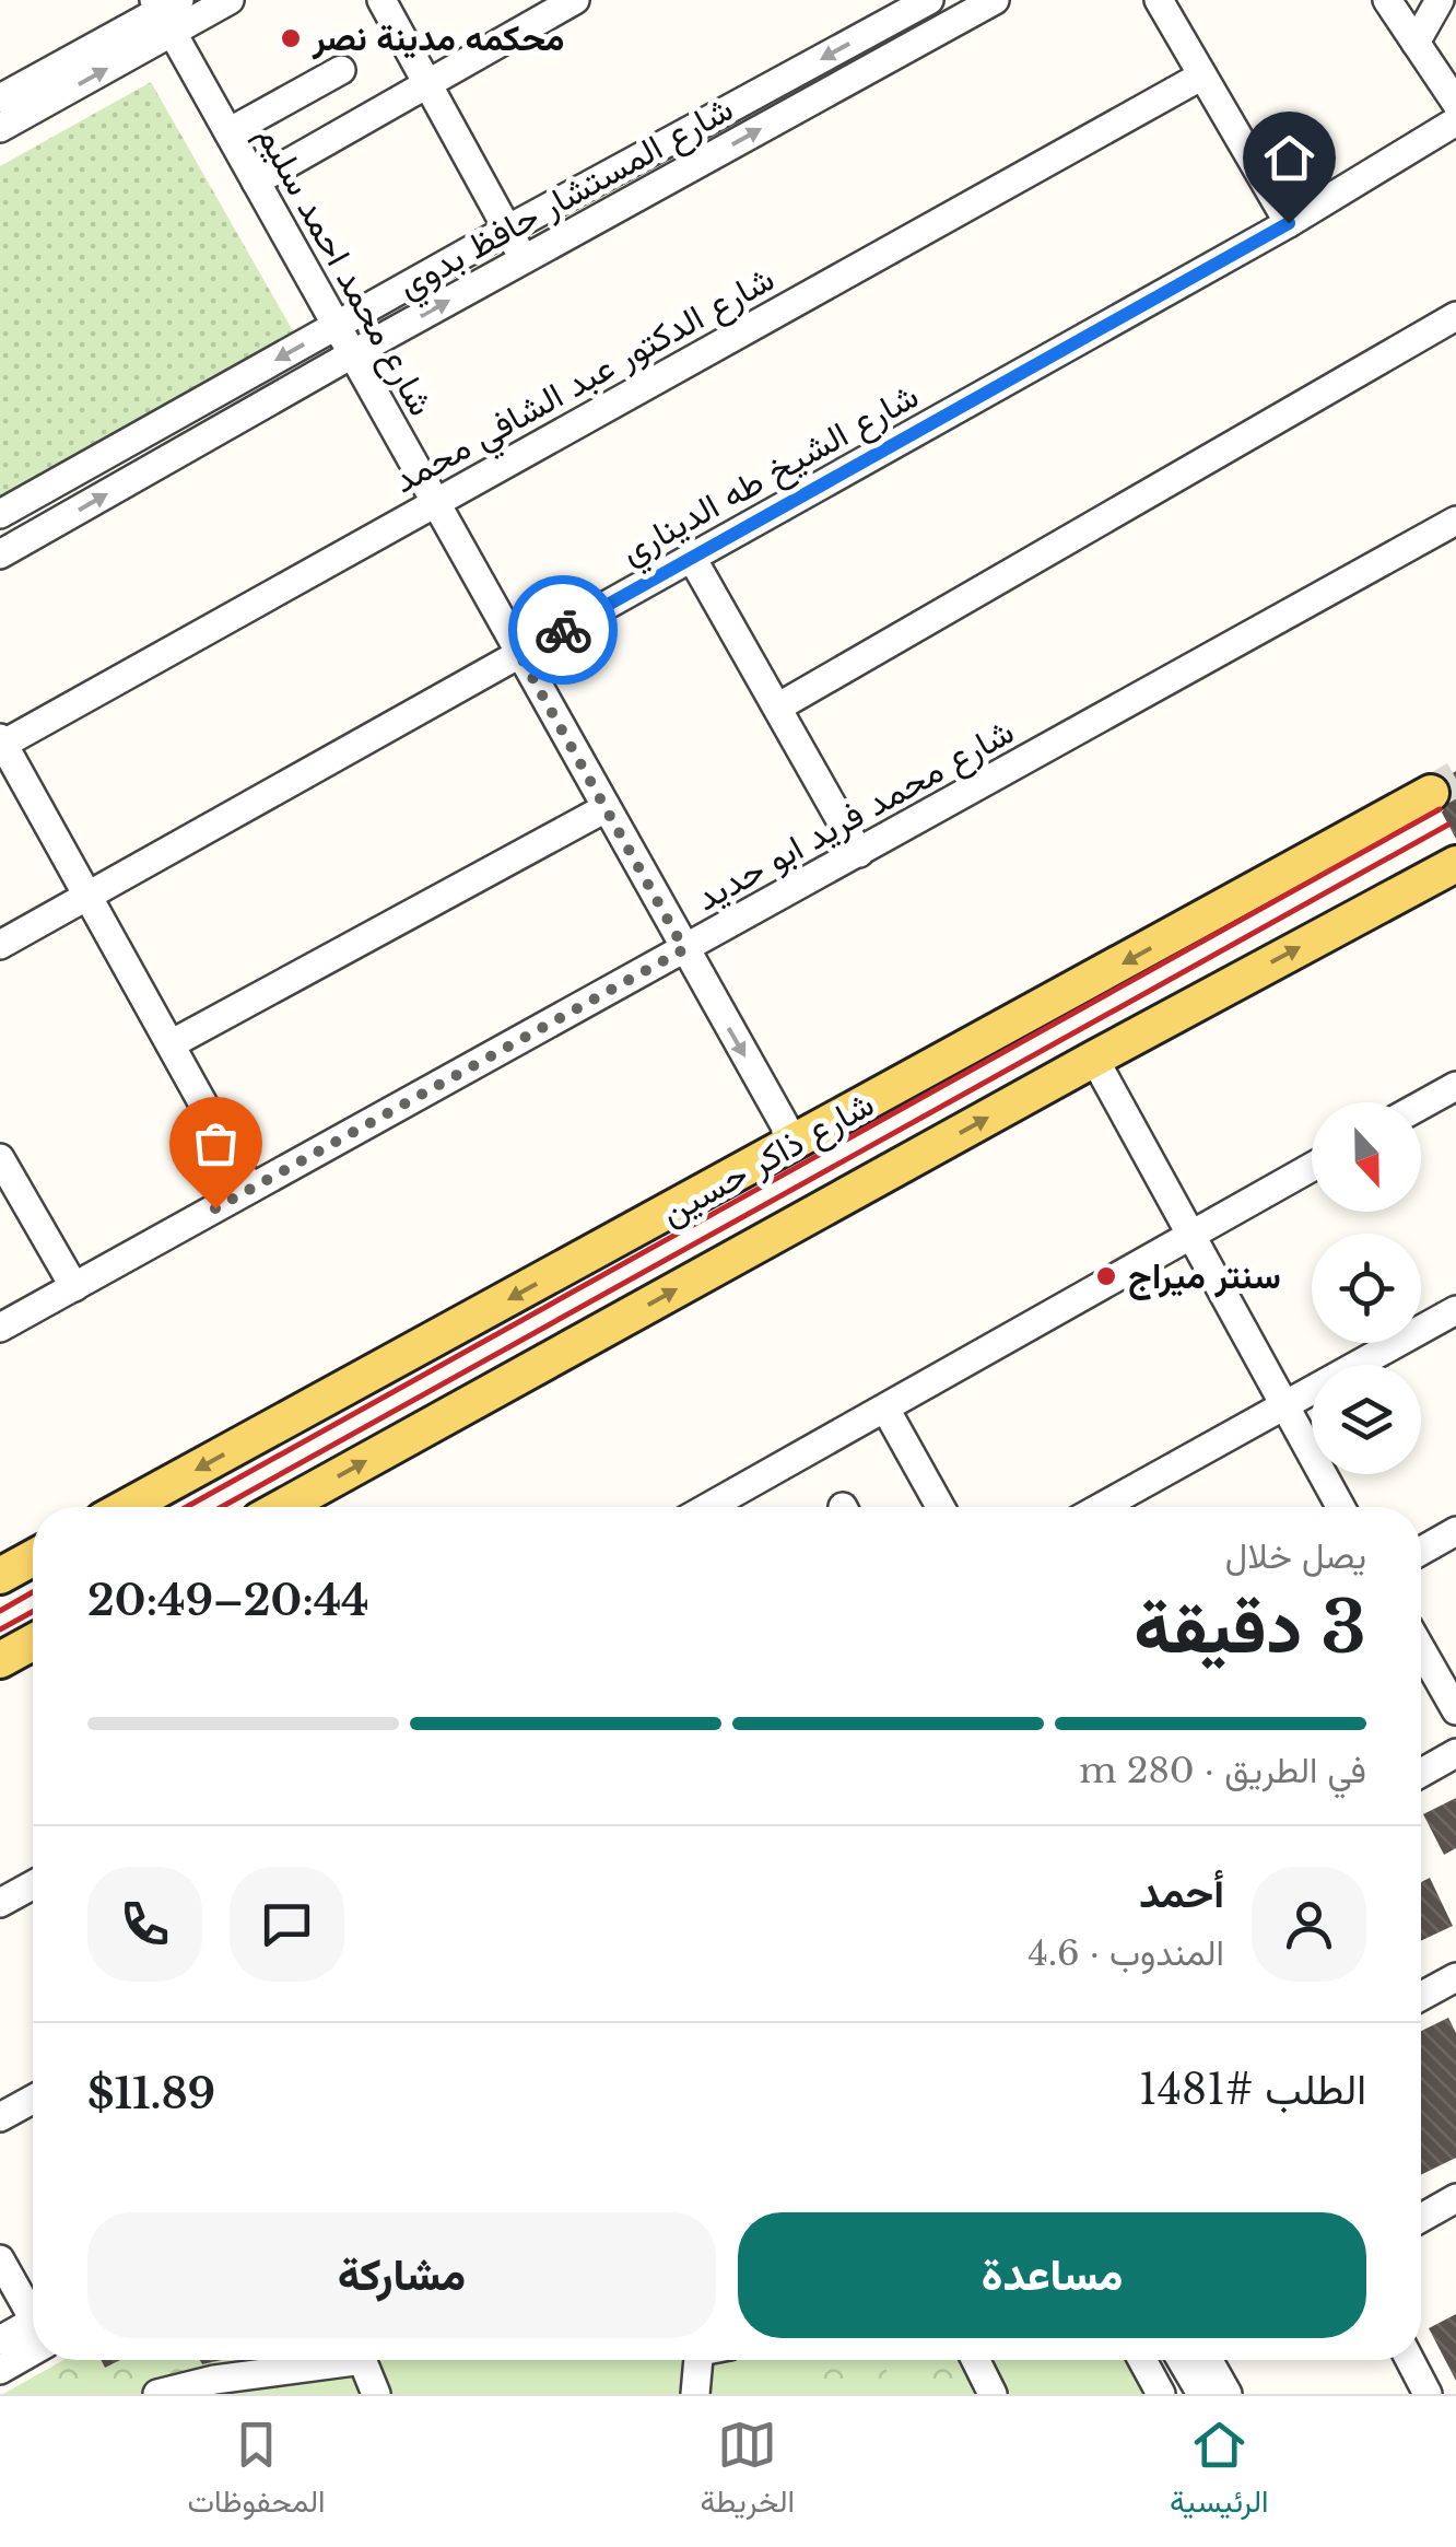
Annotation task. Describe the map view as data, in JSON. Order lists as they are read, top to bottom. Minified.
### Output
{"streets":{"main road":["شارع ذاكر حسين"],"street":["شارع المستشار حافظ بدوي","شارع محمد احمد سليم","شارع الدكتور عبد الشافي محمد","شارع الشيخ طه الديناري","شارع محمد فريد ابو حديد"]},"crossings":[["شارع المستشار حافظ بدوي","شارع محمد احمد سليم"],["شارع محمد احمد سليم","شارع الدكتور عبد الشافي محمد"],["شارع محمد احمد سليم","شارع الشيخ طه الديناري"],["شارع محمد احمد سليم","شارع محمد فريد ابو حديد"],["شارع محمد احمد سليم","شارع ذاكر حسين"]],"places":["محكمه مدينة نصر","سنتر ميراج"],"north":"bottom","page":{"heading":["3 دقيقة","يصل خلال","20:44–20:49"],"panel":["أحمد","المندوب · 4.6","الطلب #1481","$11.89"],"bar":"في الطريق · 280 m","buttons":["مساعدة","مشاركة"],"tabs":["الرئيسية","الخريطة","المحفوظات"]}}
